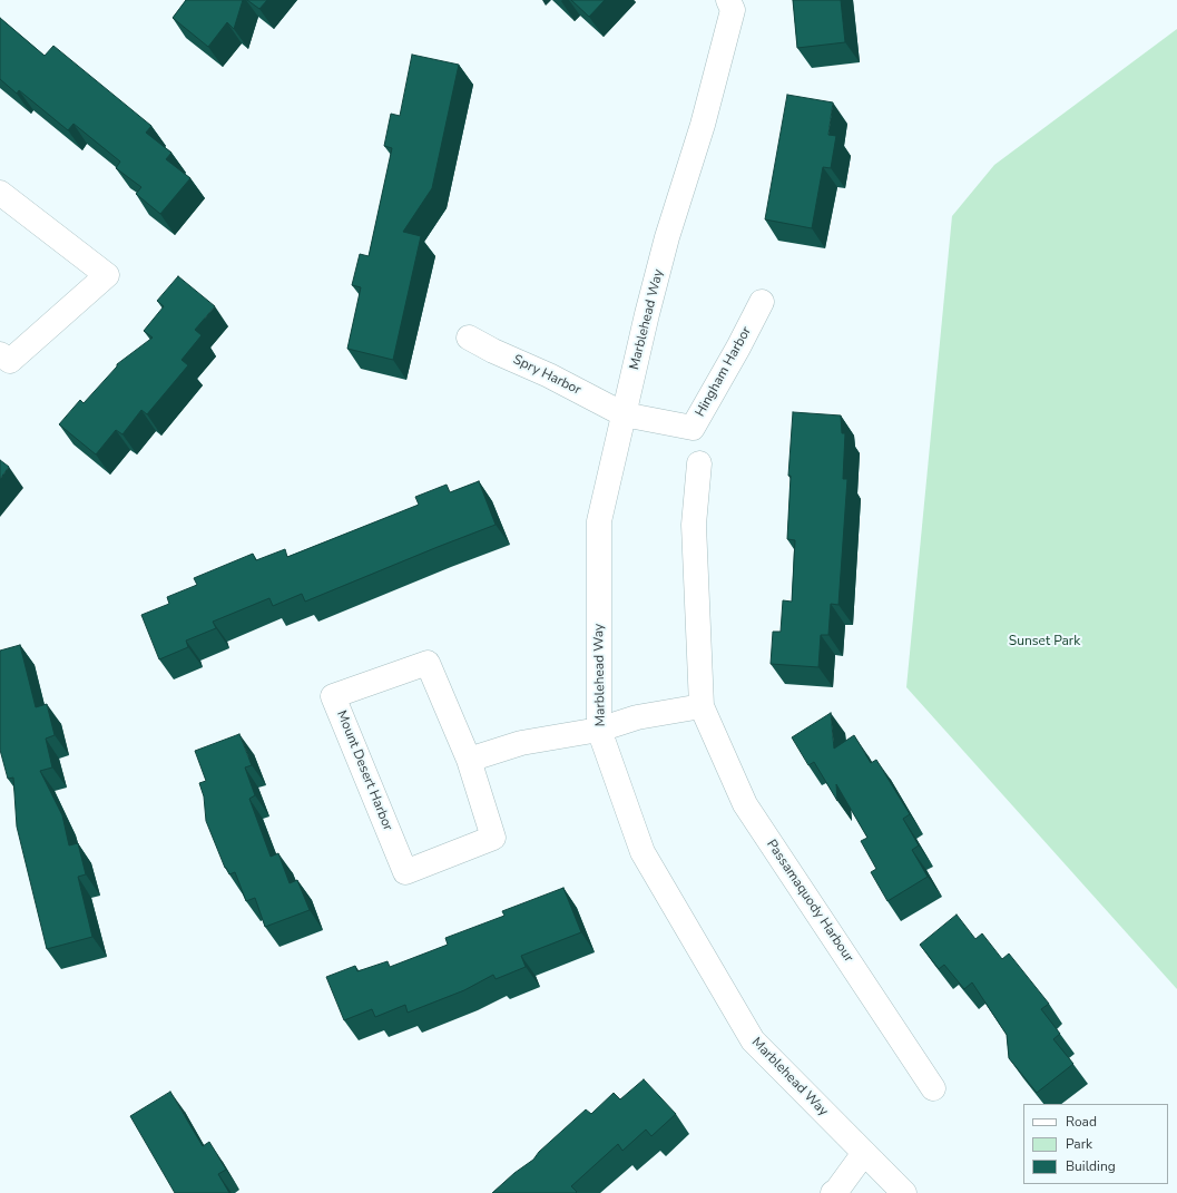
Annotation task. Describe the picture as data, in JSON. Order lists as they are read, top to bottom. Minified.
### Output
{"streets":{"street":["Marblehead Way","Hingham Harbor","Spry Harbor","Mount Desert Harbor","Passamaquody Harbour"]},"crossings":[["Marblehead Way","Hingham Harbor"],["Marblehead Way","Spry Harbor"],["Hingham Harbor","Spry Harbor"]],"parks":["Sunset Park"],"legend":["Road","Park","Building"]}
